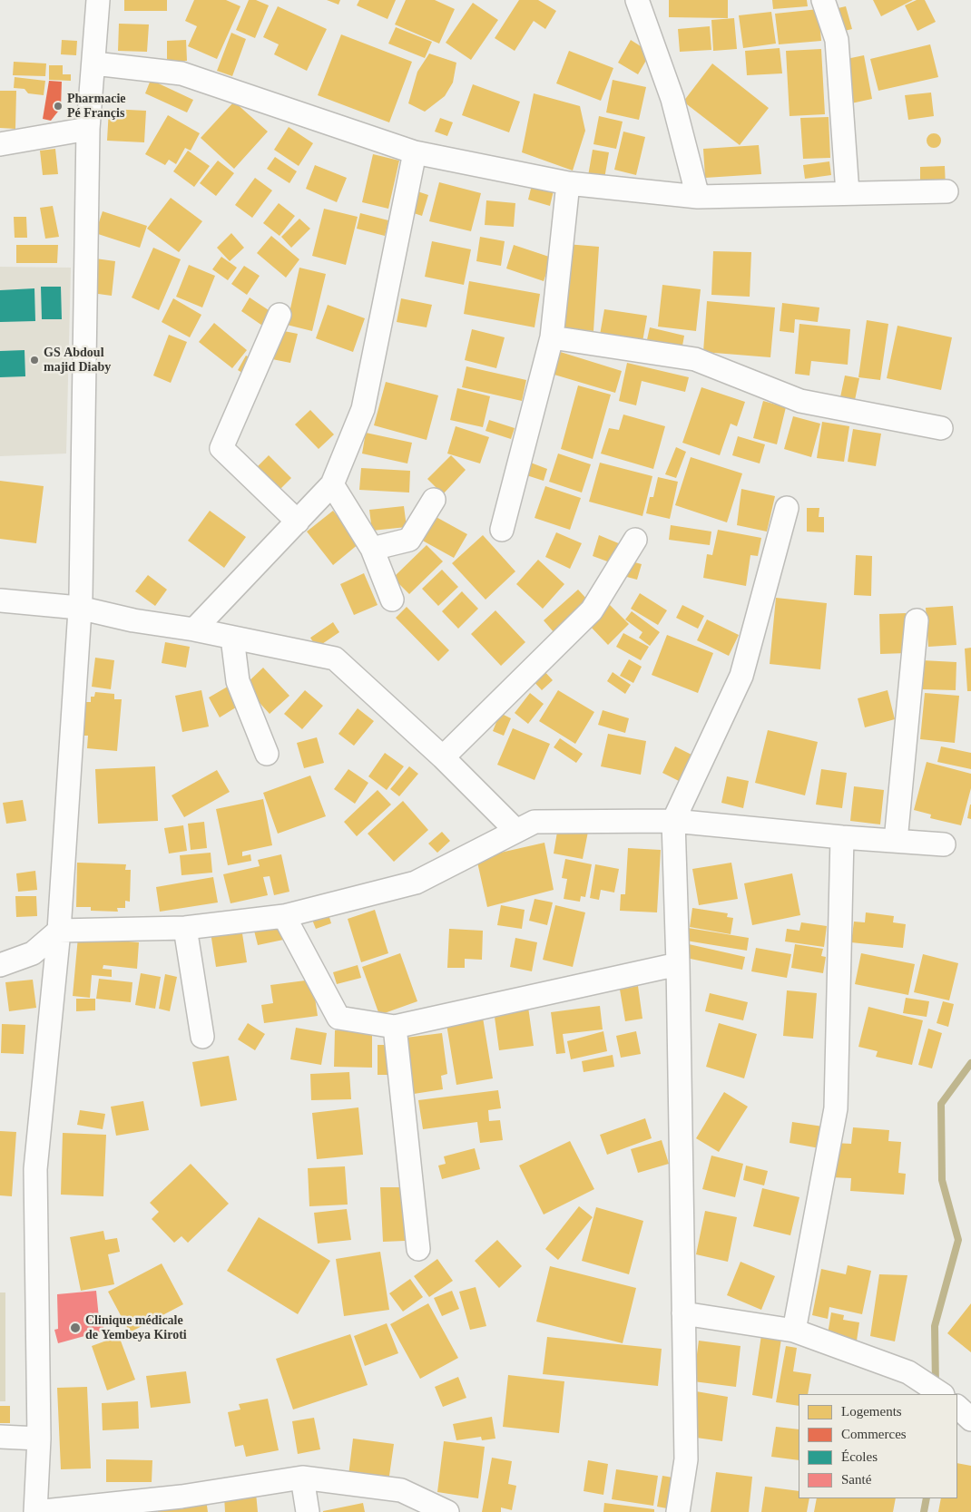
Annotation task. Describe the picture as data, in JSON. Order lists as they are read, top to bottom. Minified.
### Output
{"places":["Pharmacie Pé Françis","GS Abdoul majid Diaby","Clinique médicale de Yembeya Kiroti"],"legend":["Logements","Commerces","Écoles","Santé"]}
